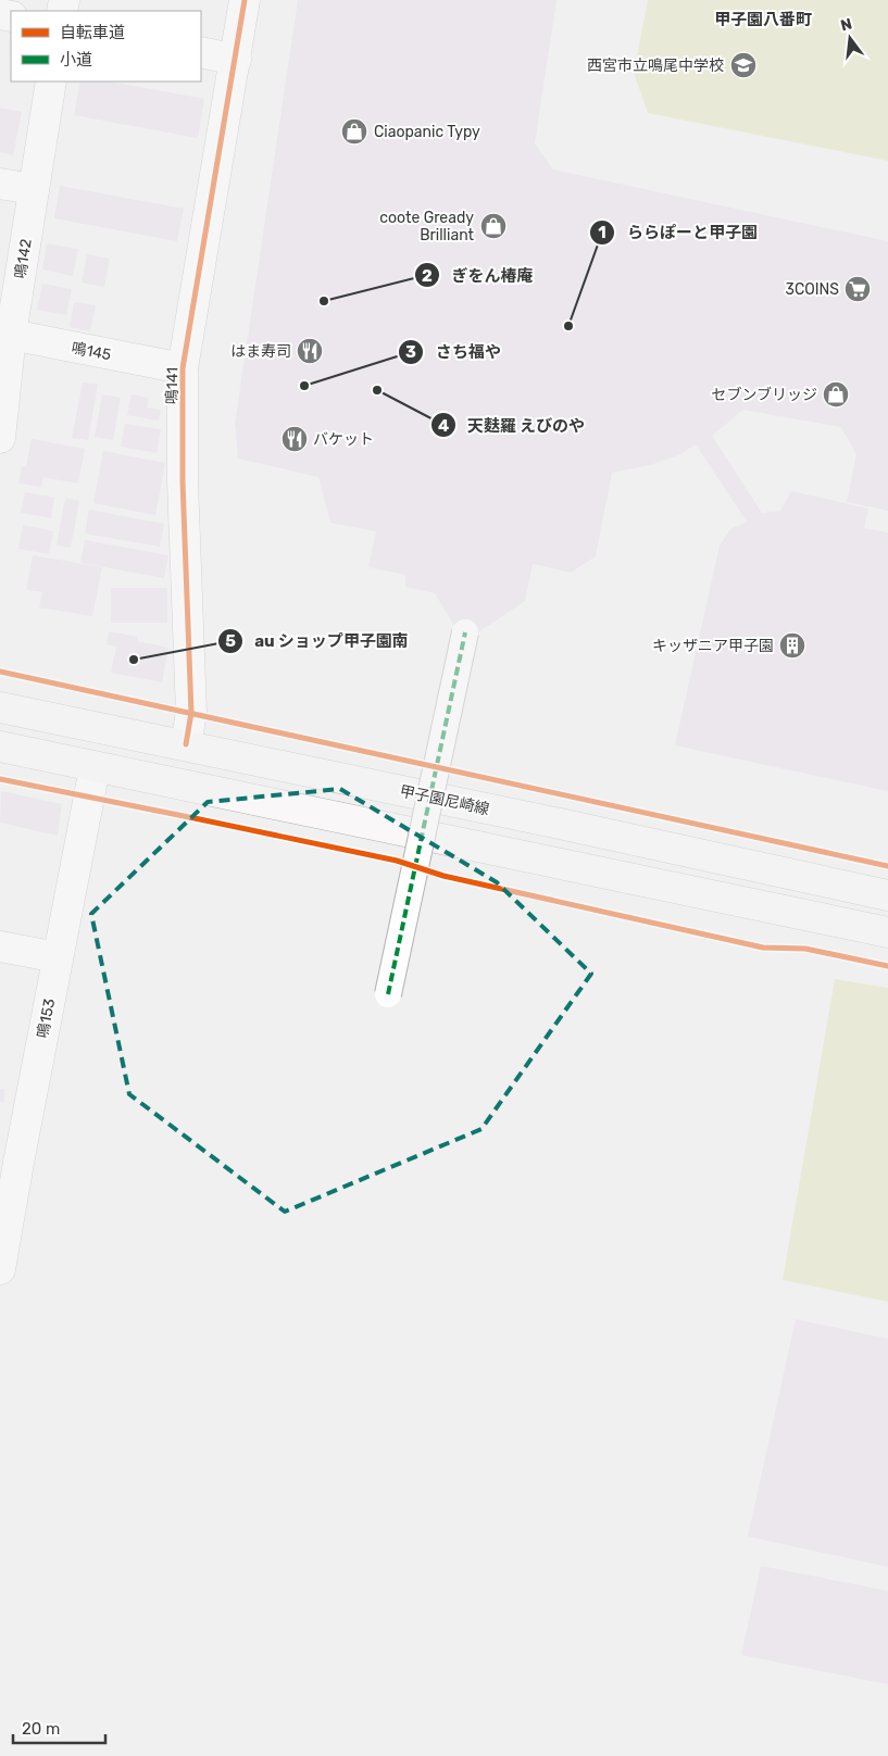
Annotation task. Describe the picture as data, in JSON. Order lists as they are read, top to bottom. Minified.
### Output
{"streets":{"main road":["甲子園尼崎線"],"street":["鳴142","鳴145","鳴141","鳴153"]},"crossings":[["鳴142","鳴145"],["鳴145","鳴141"],["鳴141","甲子園尼崎線"]],"districts":["甲子園八番町"],"places":{"school or university":["西宮市立鳴尾中学校"],"shop":["Ciaopanic Typy","coote Gready Brilliant","セブンブリッジ"],"supermarket":["3COINS"],"other":["ぎをん椿庵","ららぽーと甲子園","さち福や","天麩羅 えびのや","au ショップ甲子園南"],"restaurant":["はま寿司","バケット"],"building":["キッザニア甲子園"]},"legend":["自転車道","小道"],"scale_bar":"20 m","north":"top"}
